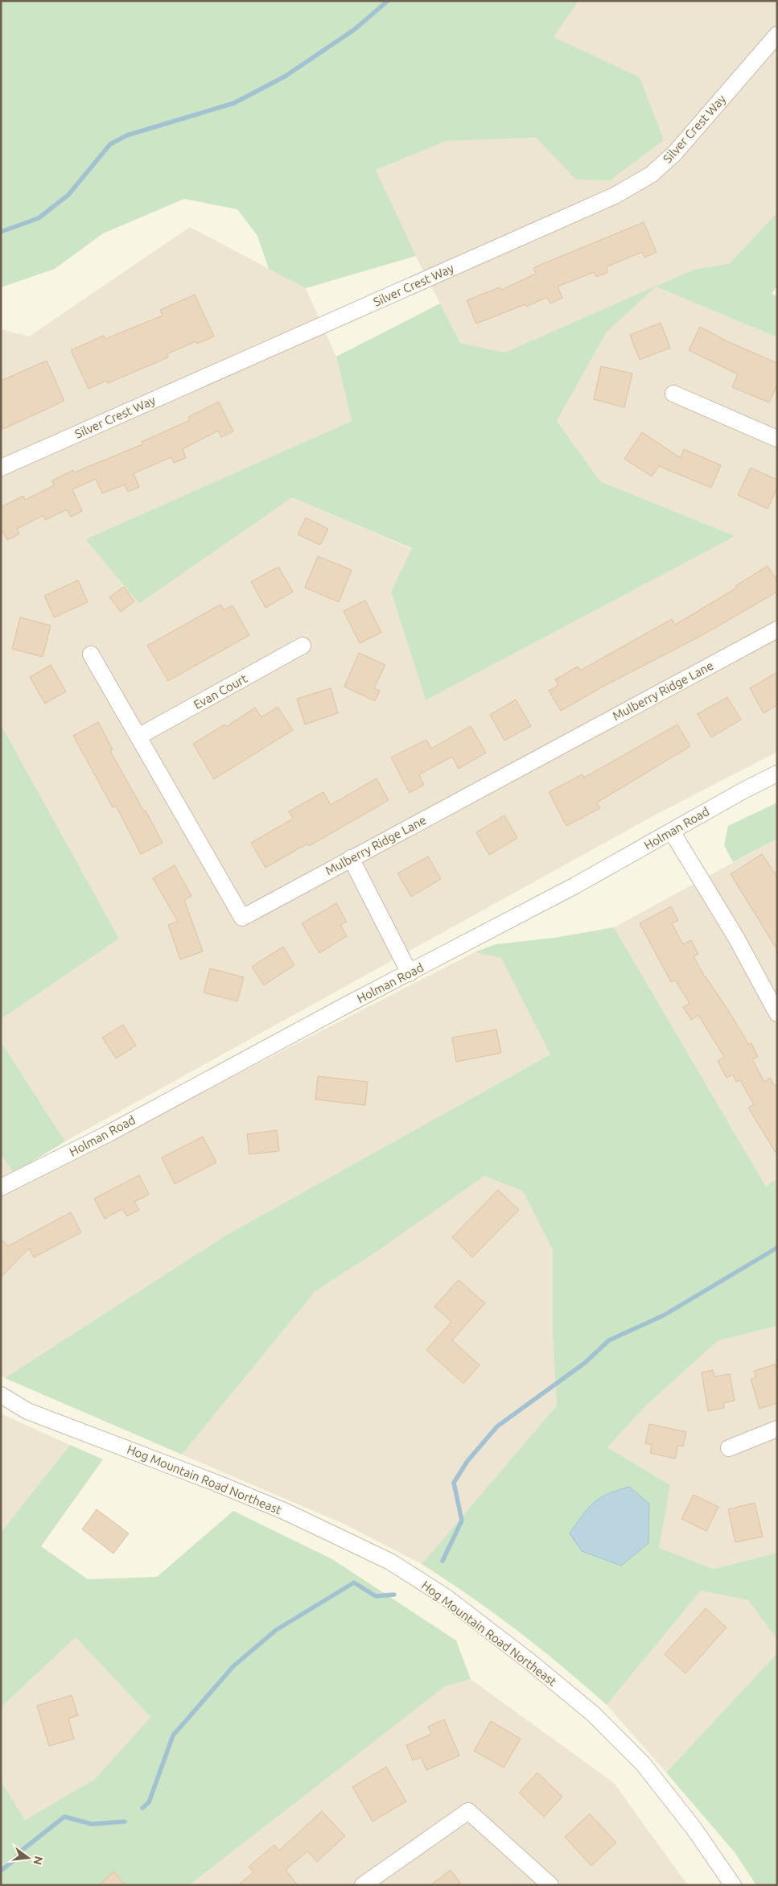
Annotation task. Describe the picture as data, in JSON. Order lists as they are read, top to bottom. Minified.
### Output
{"streets":{"street":["Silver Crest Way","Mulberry Ridge Lane","Evan Court","Holman Road","Hog Mountain Road Northeast"]},"crossings":[["Mulberry Ridge Lane","Evan Court"]],"north":"right"}
